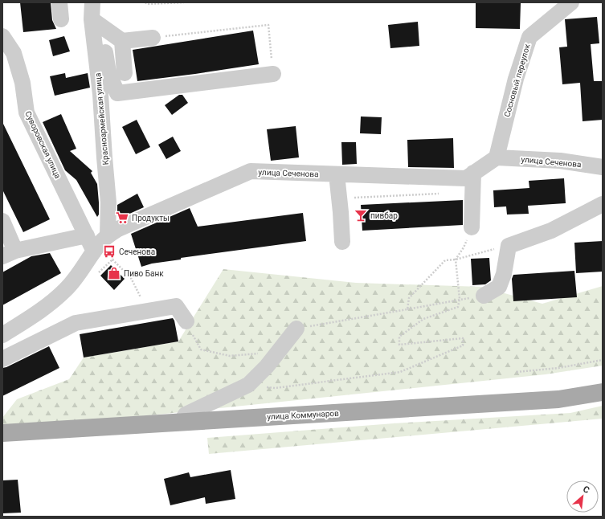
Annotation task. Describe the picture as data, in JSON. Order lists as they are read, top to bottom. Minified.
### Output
{"streets":{"main road":["улица Коммунаров"],"street":["Сосновый переулок","Красноармейская улица","Суворовская улица","улица Сеченова"]},"crossings":[["Сосновый переулок","улица Сеченова"],["Красноармейская улица","улица Сеченова"],["Суворовская улица","улица Сеченова"]],"places":{"bar":["пивбар"],"supermarket":["Продукты"],"bus stop":["Сеченова"],"shop":["Пиво Банк"]},"north":"top right"}
